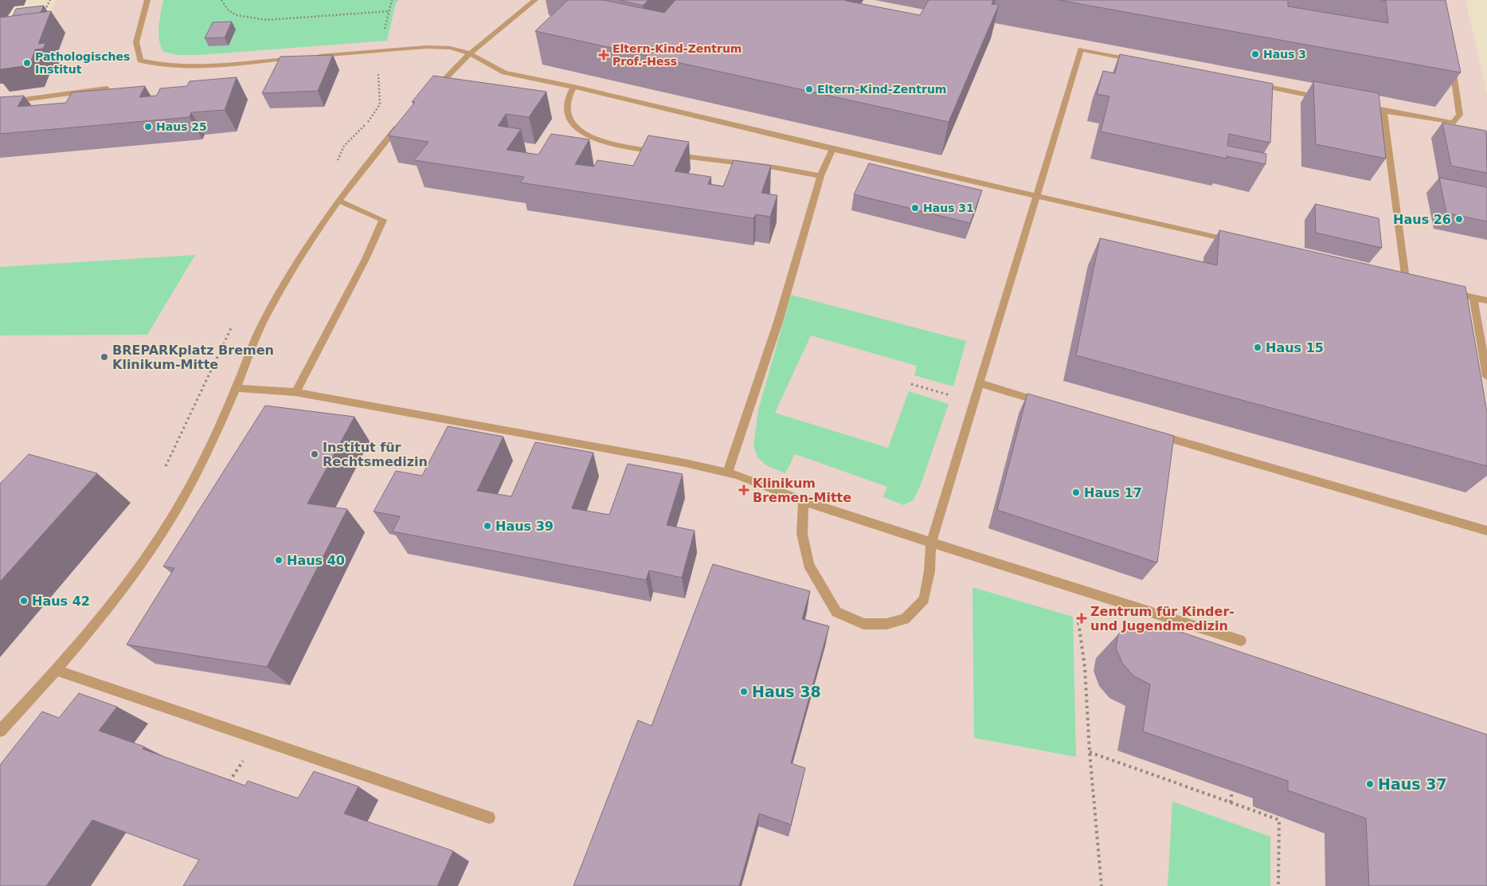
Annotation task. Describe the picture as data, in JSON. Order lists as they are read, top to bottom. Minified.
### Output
{"places":{"other":["Haus 3","Pathologisches Institut","Eltern-Kind-Zentrum","Haus 25","Haus 31","Haus 26","Haus 15","BREPARKplatz Bremen Klinikum-Mitte","Institut für Rechtsmedizin","Haus 17","Haus 39","Haus 40","Haus 42","Haus 38","Haus 37"],"health":["Eltern-Kind-Zentrum Prof.-Hess","Klinikum Bremen-Mitte","Zentrum für Kinder- und Jugendmedizin"]}}
